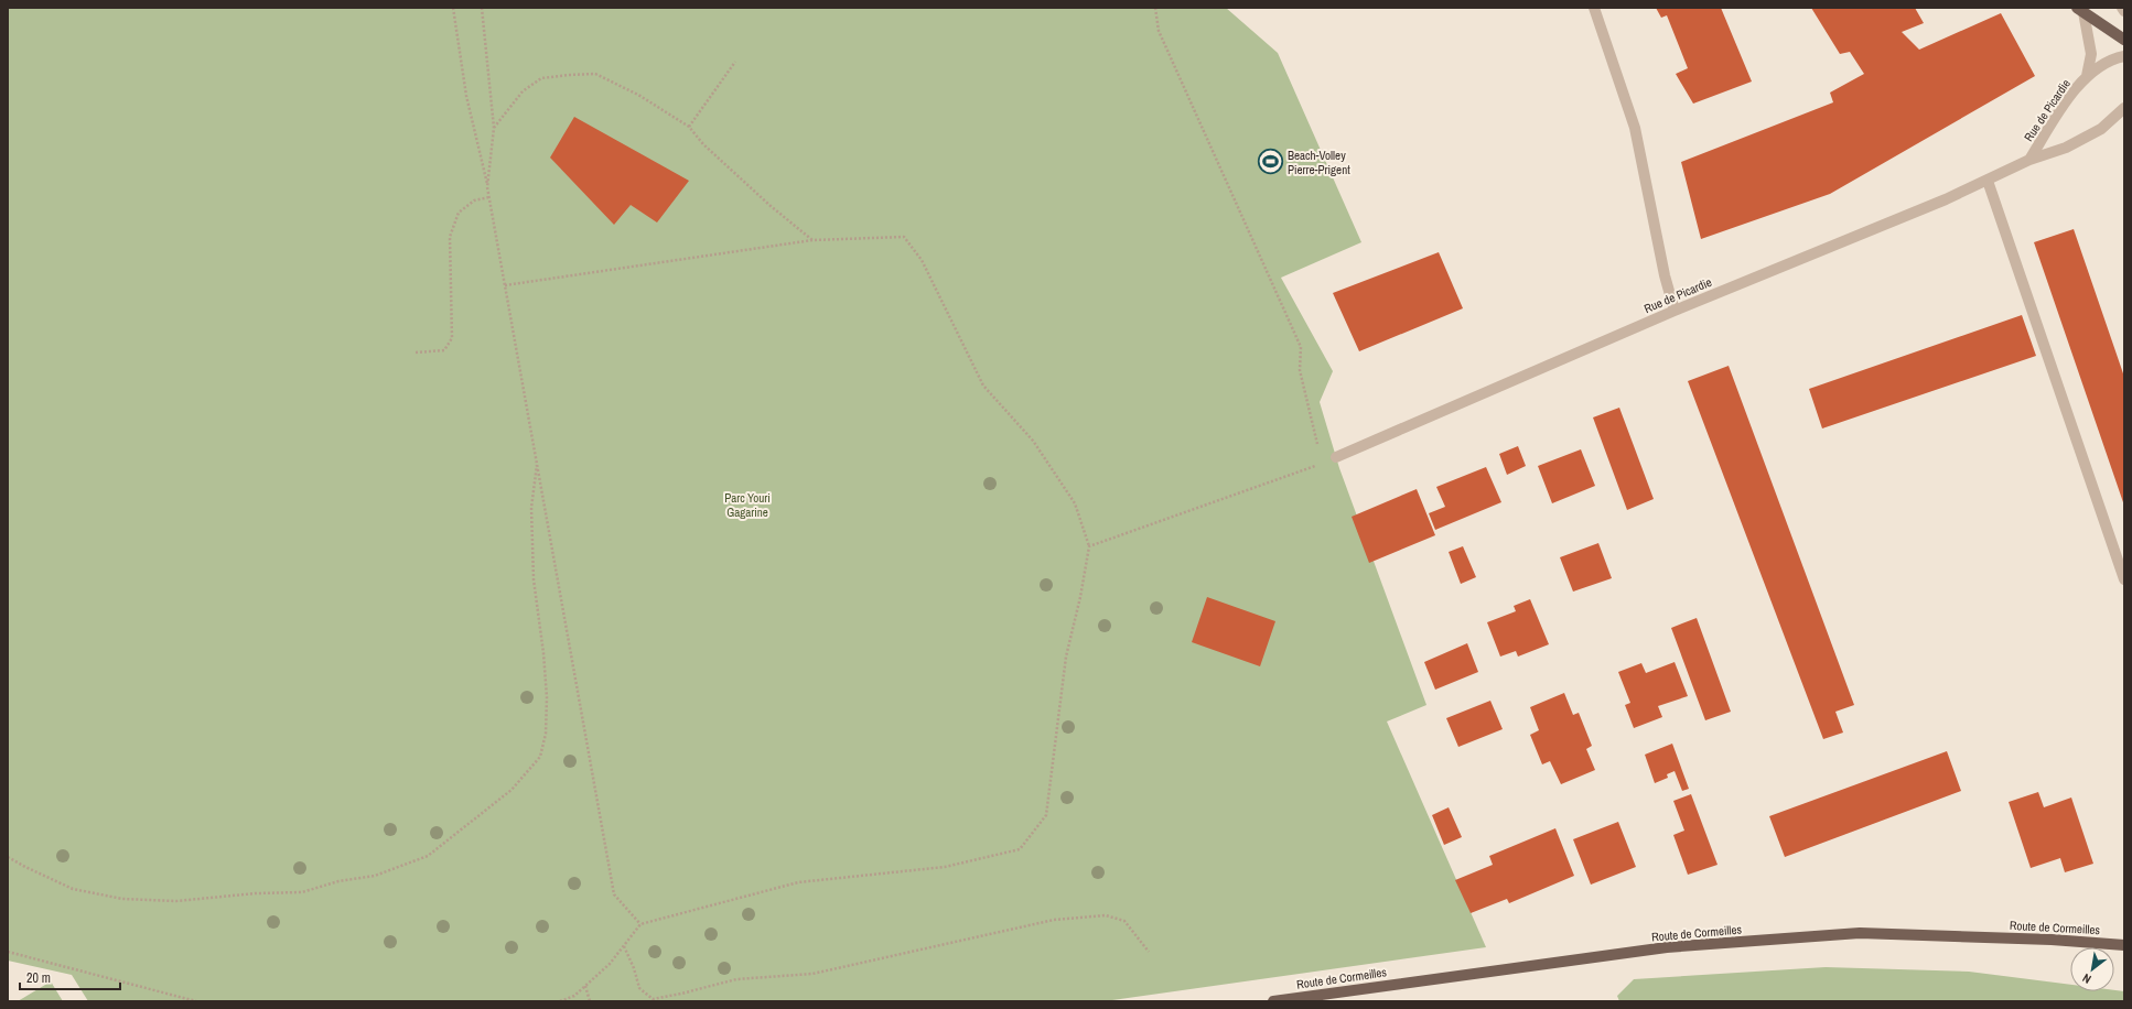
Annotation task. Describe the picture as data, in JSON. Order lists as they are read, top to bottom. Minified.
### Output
{"streets":{"main road":["Route de Cormeilles"],"street":["Rue de Picardie"]},"parks":["Parc Youri Gagarine"],"places":{"sports":["Beach-Volley Pierre-Prigent"]},"scale_bar":"20 m","north":"bottom left"}
